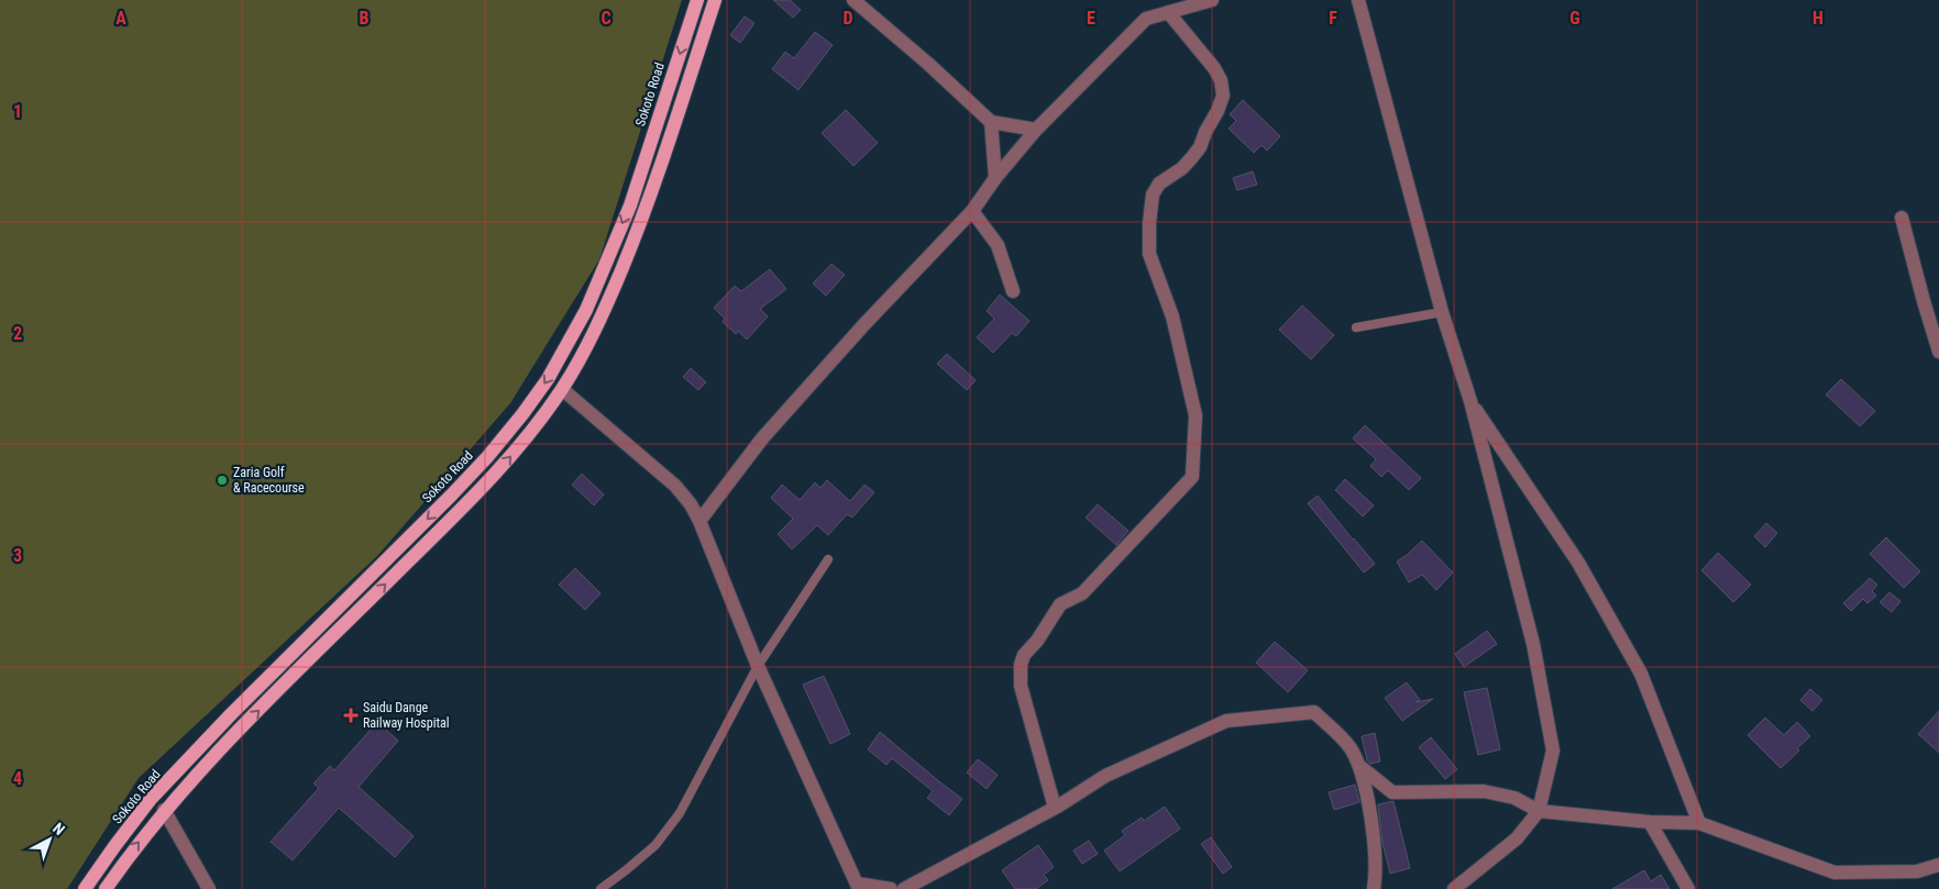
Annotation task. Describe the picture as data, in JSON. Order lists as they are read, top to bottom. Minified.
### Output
{"streets":{"main road":["Sokoto Road"]},"places":{"other":["Zaria Golf & Racecourse"],"health":["Saidu Dange Railway Hospital"]},"north":"top right","grid":{"columns":["A","B","C","D","E","F","G","H"],"rows":["1","2","3","4"]}}
